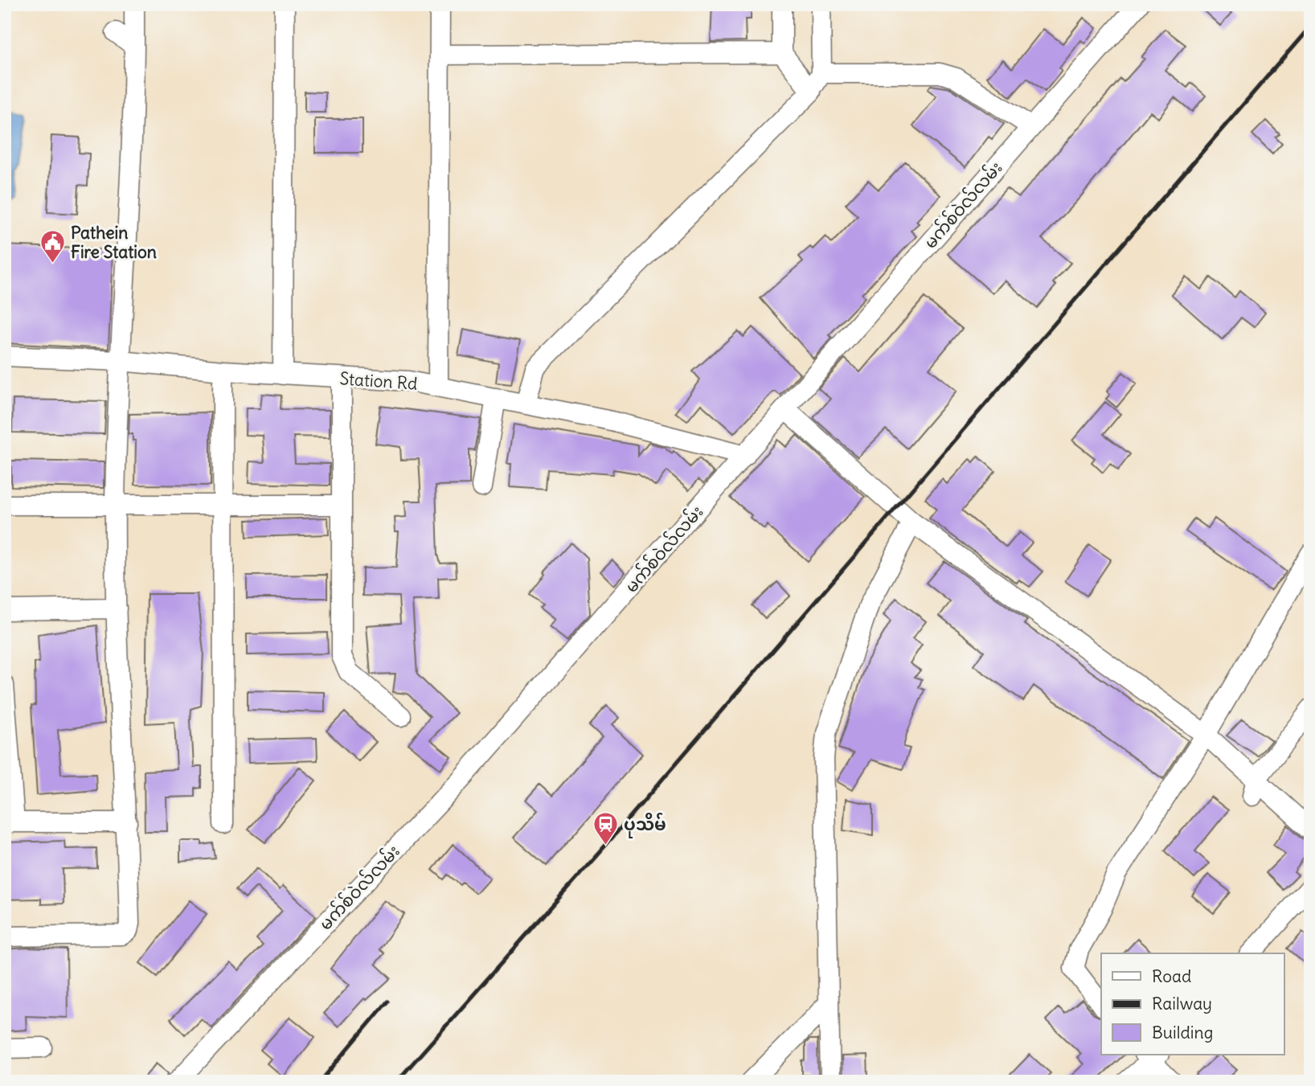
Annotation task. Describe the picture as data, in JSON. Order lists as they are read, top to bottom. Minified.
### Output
{"streets":{"street":["မက်စ်ဝဲလ်လမ်း","Station Rd"]},"crossings":[["မက်စ်ဝဲလ်လမ်း","Station Rd"]],"places":{"public building":["Pathein Fire Station"],"station":["ပုသိမ်"]},"legend":["Road","Railway","Building"]}
